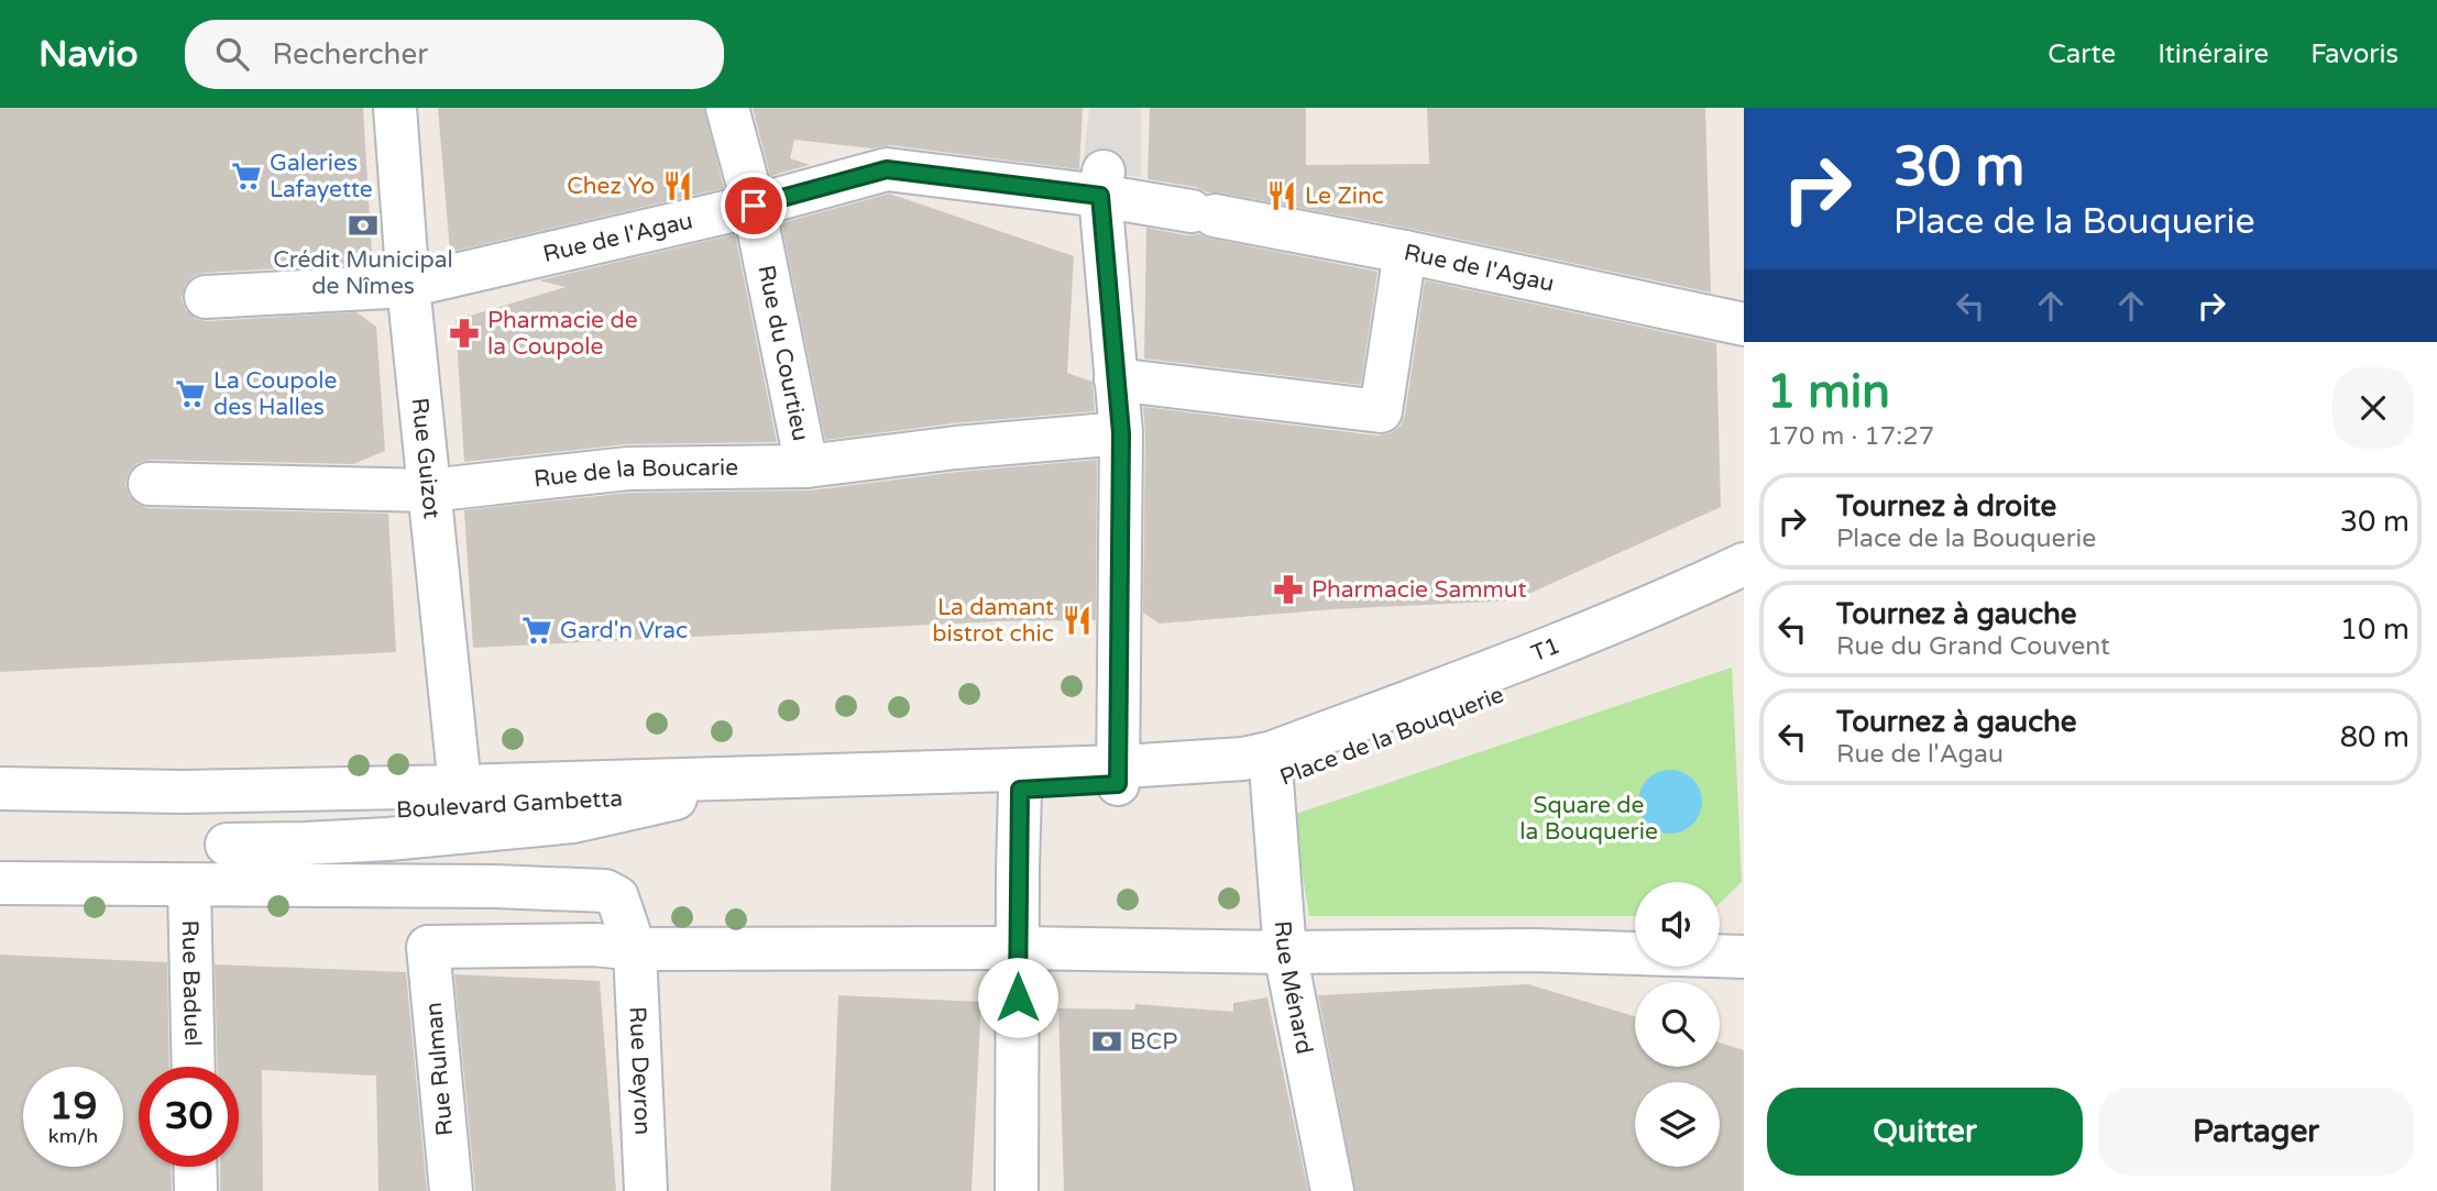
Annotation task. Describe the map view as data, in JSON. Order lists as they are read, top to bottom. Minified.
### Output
{"streets":{"street":["Rue de l'Agau","Rue du Courtieu","Rue Guizot","Rue de la Boucarie","T1","Place de la Bouquerie","Boulevard Gambetta","Rue Baduel","Rue Ménard","Rue Rulman","Rue Deyron"]},"crossings":[["Rue de l'Agau","Rue du Courtieu"],["Rue de l'Agau","Rue Guizot"],["Rue du Courtieu","Rue de la Boucarie"],["Rue Guizot","Rue de la Boucarie"],["Rue Guizot","Boulevard Gambetta"],["T1","Place de la Bouquerie"],["Place de la Bouquerie","Boulevard Gambetta"],["Place de la Bouquerie","Rue Ménard"],["Rue Rulman","Rue Deyron"]],"parks":["Square de la Bouquerie"],"places":{"supermarket":["Galeries Lafayette","La Coupole des Halles","Gard'n Vrac"],"restaurant":["Chez Yo","Le Zinc","La damant bistrot chic"],"bank":["Crédit Municipal de Nîmes","BCP"],"pharmacy":["Pharmacie de la Coupole","Pharmacie Sammut"]},"page":{"header":"Navio","search":"Rechercher","nav":["Carte","Itinéraire","Favoris"],"turn":["30 m","Place de la Bouquerie"],"heading":["1 min","170 m · 17:27"],"list":[{"name":"Tournez à droite","note":"Place de la Bouquerie","value":"30 m"},{"name":"Tournez à gauche","note":"Rue du Grand Couvent","value":"10 m"},{"name":"Tournez à gauche","note":"Rue de l'Agau","value":"80 m"}],"speed":"19 km/h","limit":"30","buttons":["Quitter","Partager"]}}
